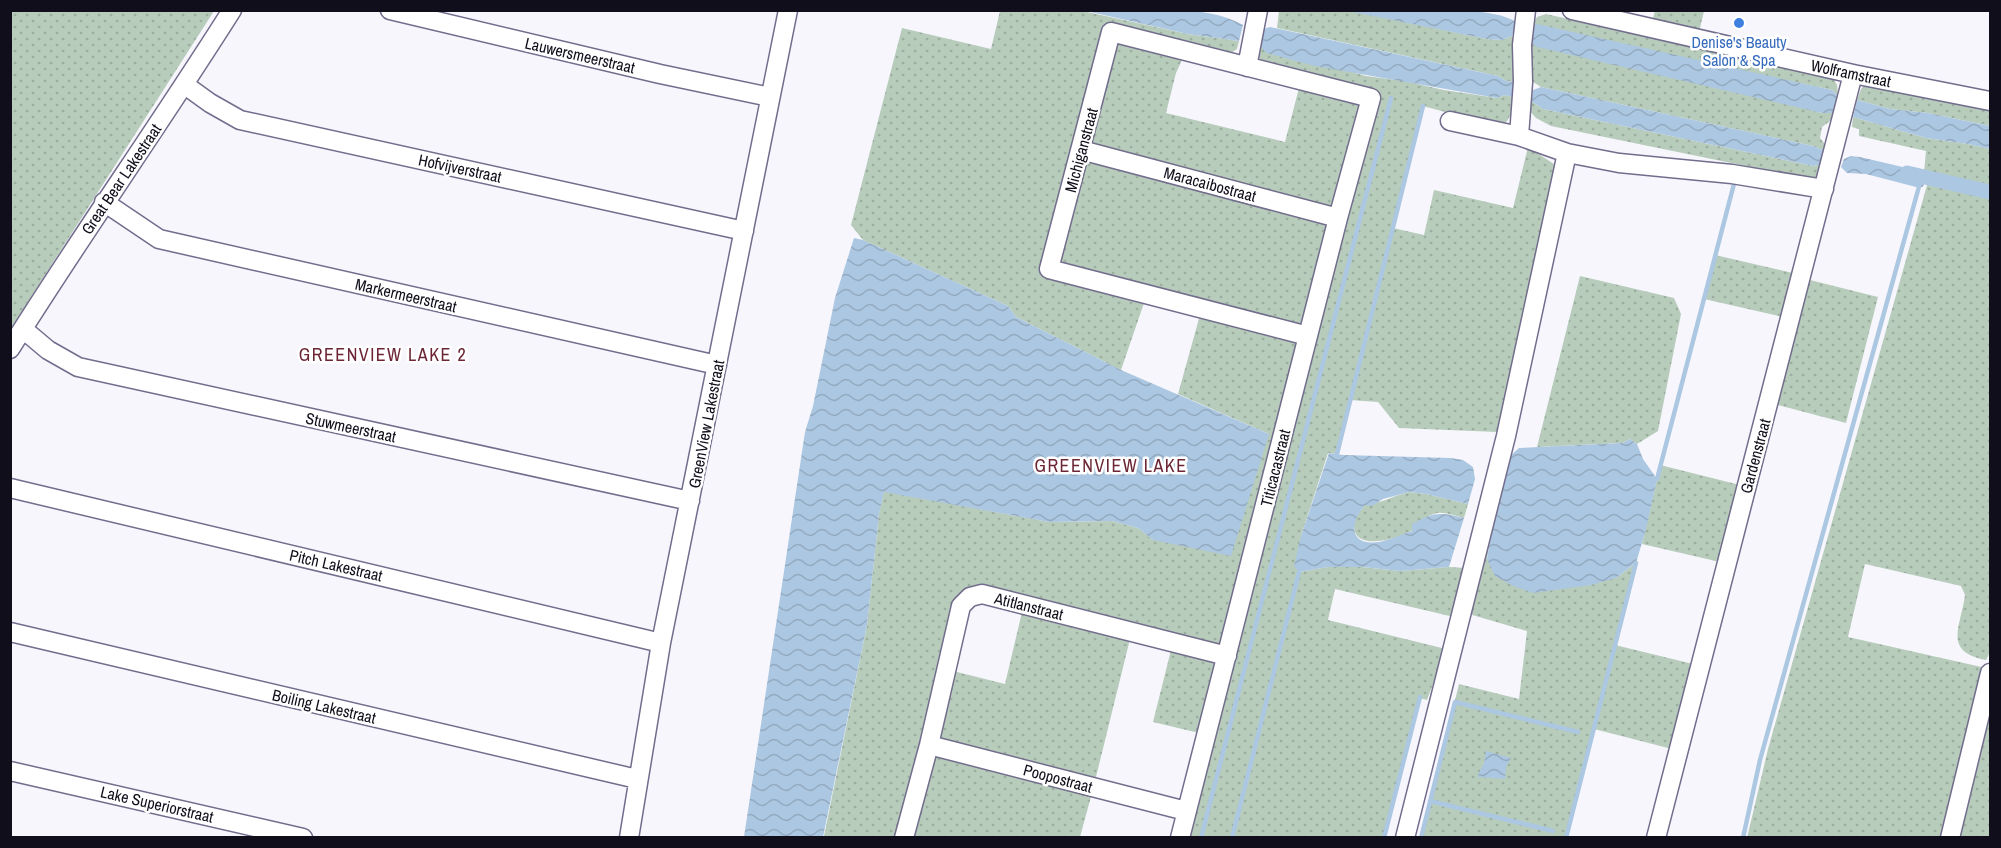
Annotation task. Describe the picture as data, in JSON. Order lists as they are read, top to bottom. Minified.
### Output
{"streets":{"street":["Lauwersmeerstraat","Wolframstraat","Michiganstraat","Hofvijverstraat","Great Bear Lakestraat","Maracaibostraat","Markermeerstraat","GreenView Lakestraat","Stuwmeerstraat","Gardenstraat","Titicacastraat","Pitch Lakestraat","Atitlanstraat","Boiling Lakestraat","Poopostraat","Lake Superiorstraat"]},"crossings":[["Lauwersmeerstraat","GreenView Lakestraat"],["Wolframstraat","Gardenstraat"],["Michiganstraat","Maracaibostraat"],["Michiganstraat","Titicacastraat"],["Hofvijverstraat","Great Bear Lakestraat"],["Hofvijverstraat","GreenView Lakestraat"],["Great Bear Lakestraat","Markermeerstraat"],["Great Bear Lakestraat","Stuwmeerstraat"],["Maracaibostraat","Titicacastraat"],["Markermeerstraat","GreenView Lakestraat"],["GreenView Lakestraat","Stuwmeerstraat"],["GreenView Lakestraat","Pitch Lakestraat"],["GreenView Lakestraat","Boiling Lakestraat"],["Titicacastraat","Atitlanstraat"],["Titicacastraat","Poopostraat"],["Atitlanstraat","Poopostraat"]],"districts":["GREENVIEW LAKE 2","GREENVIEW LAKE"],"places":["Denise's Beauty Salon & Spa"]}
